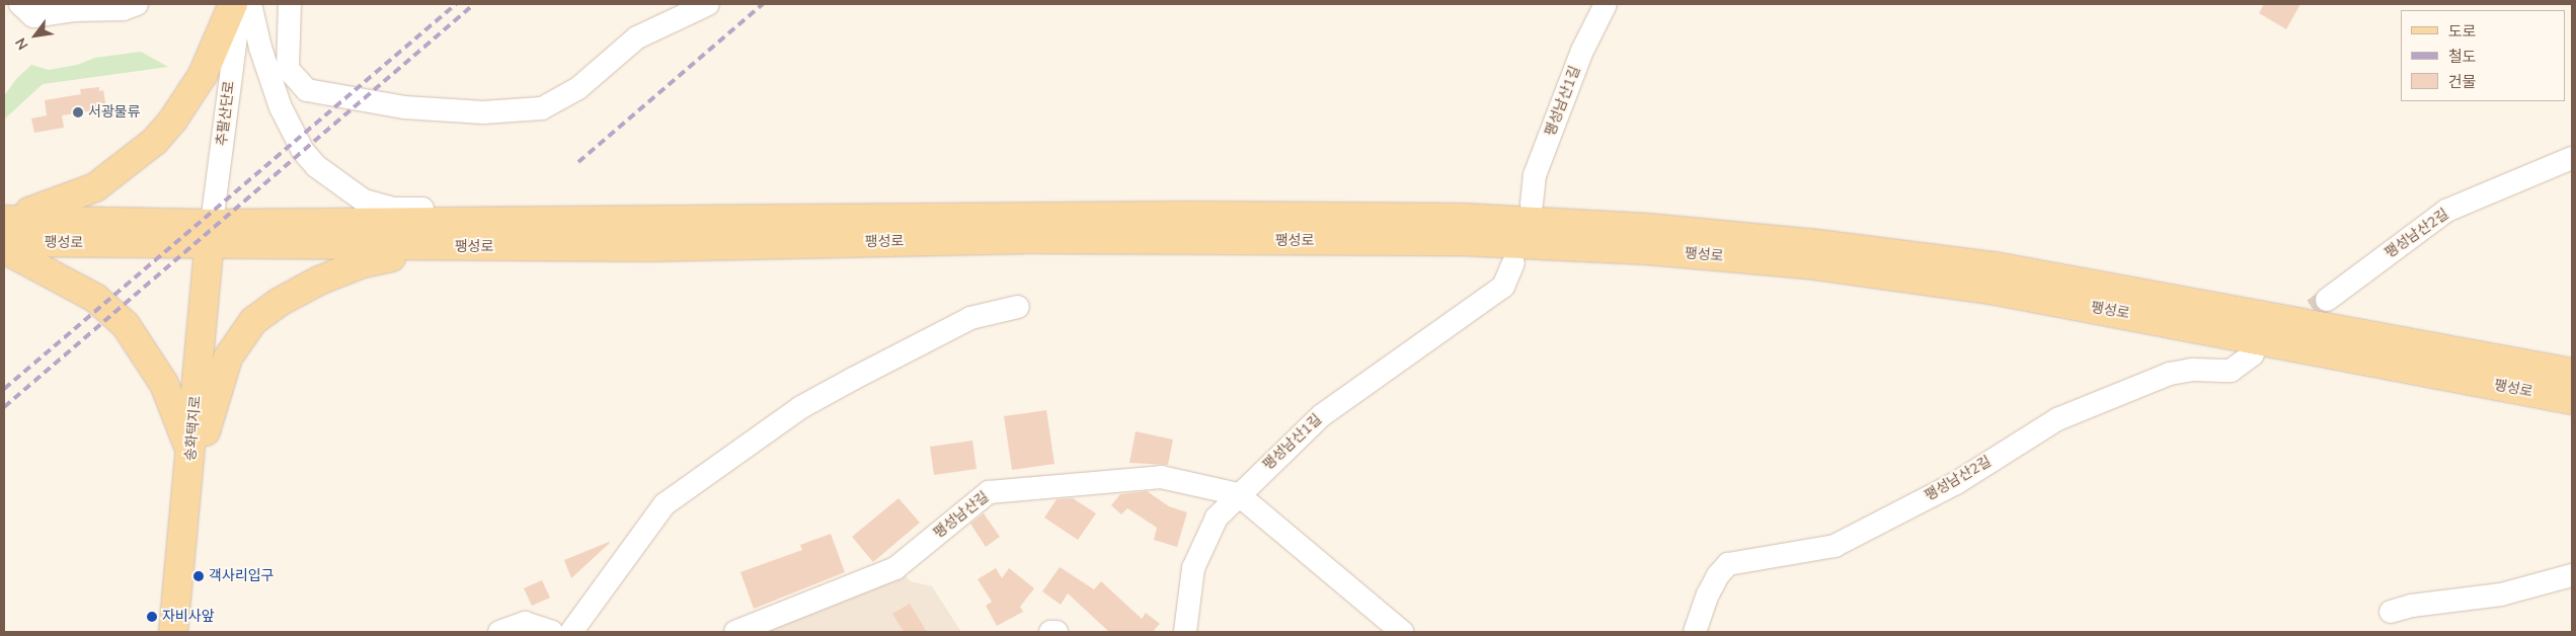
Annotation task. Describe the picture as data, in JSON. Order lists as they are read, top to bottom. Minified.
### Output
{"streets":{"main road":["팽성로","송화택지로"],"street":["팽성남산1길","추팔산단로","팽성남산2길","팽성남산길"]},"crossings":[["팽성남산1길","팽성남산길"],["추팔산단로","팽성로"],["추팔산단로","송화택지로"],["팽성로","송화택지로"]],"places":["서광물류","객사리입구","자비사앞"],"legend":["도로","철도","건물"],"north":"bottom left"}
